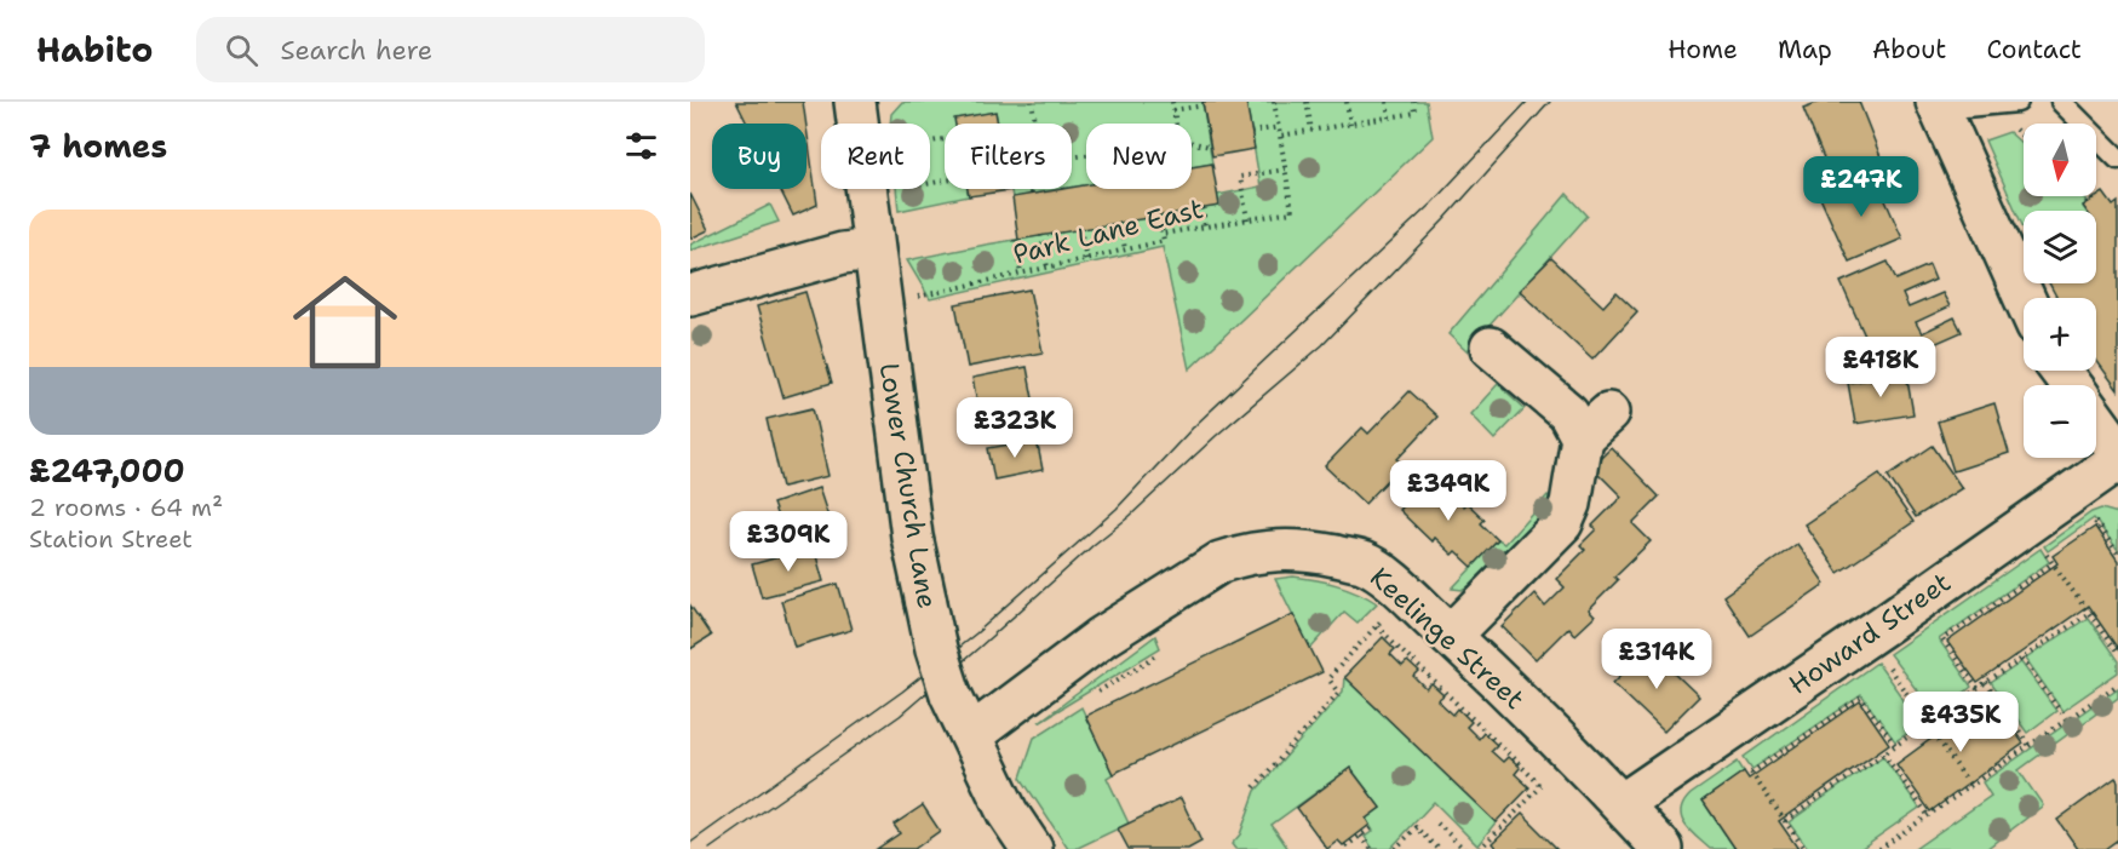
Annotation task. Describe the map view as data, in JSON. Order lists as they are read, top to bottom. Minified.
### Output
{"streets":{"street":["Lower Church Lane","Howard Street","Keelinge Street"],"path":["Park Lane East"]},"crossings":[["Lower Church Lane","Keelinge Street"],["Howard Street","Keelinge Street"]],"north":"bottom","page":{"header":"Habito","search":"Search here","nav":["Home","Map","About","Contact"],"heading":"7 homes","map_buttons":["+","−"],"chip":["Buy","Rent","Filters","New"],"price":["£247K","£418K","£323K","£349K","£309K","£314K","£435K"],"list":[{"name":"£247,000","note":"2 rooms · 64 m² · Station Street"}]}}
